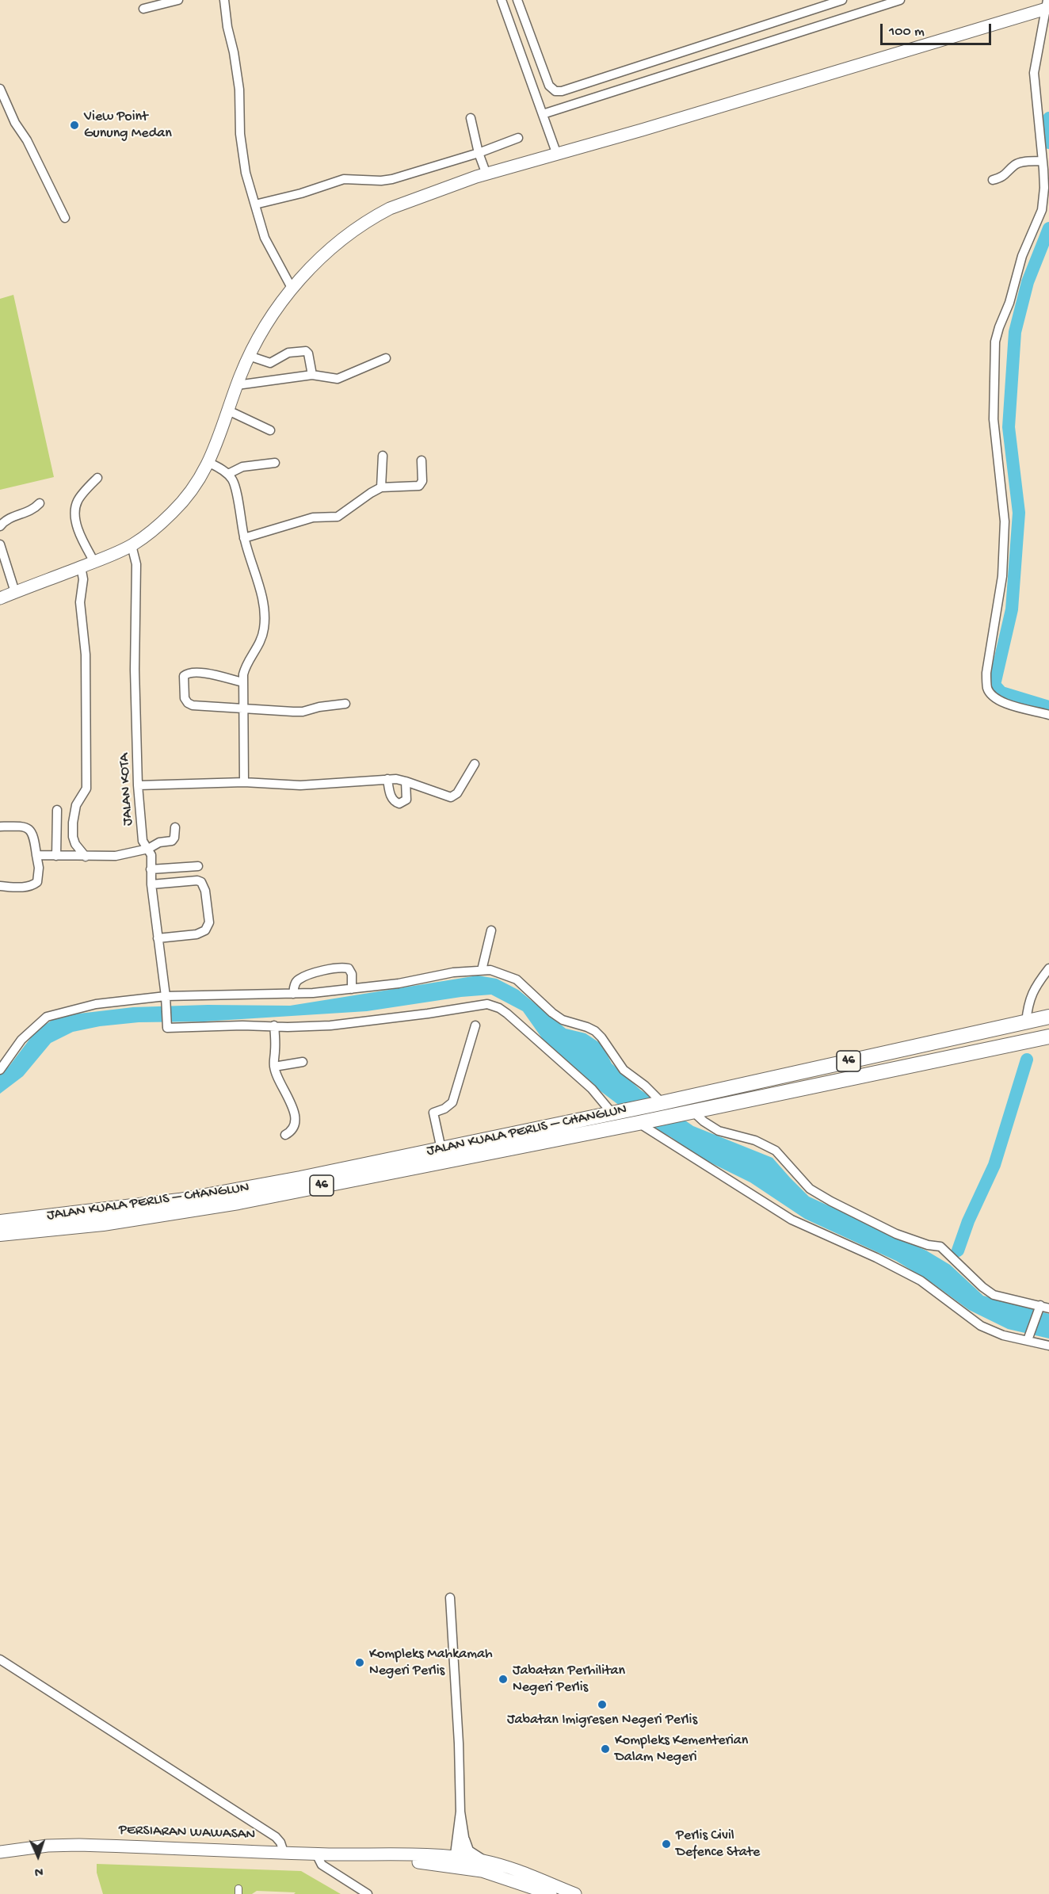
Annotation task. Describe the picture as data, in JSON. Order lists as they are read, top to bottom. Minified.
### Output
{"streets":{"highway":["46","JALAN KUALA PERLIS – CHANGLUN"],"main road":["PERSIARAN WAWASAN"],"street":["JALAN KOTA"]},"places":["View Point Gunung Medan","Kompleks Mahkamah Negeri Perlis","Jabatan Perhilitan Negeri Perlis","Jabatan Imigresen Negeri Perlis","Kompleks Kementerian Dalam Negeri","Perlis Civil Defence State"],"scale_bar":"100 m","north":"bottom"}
